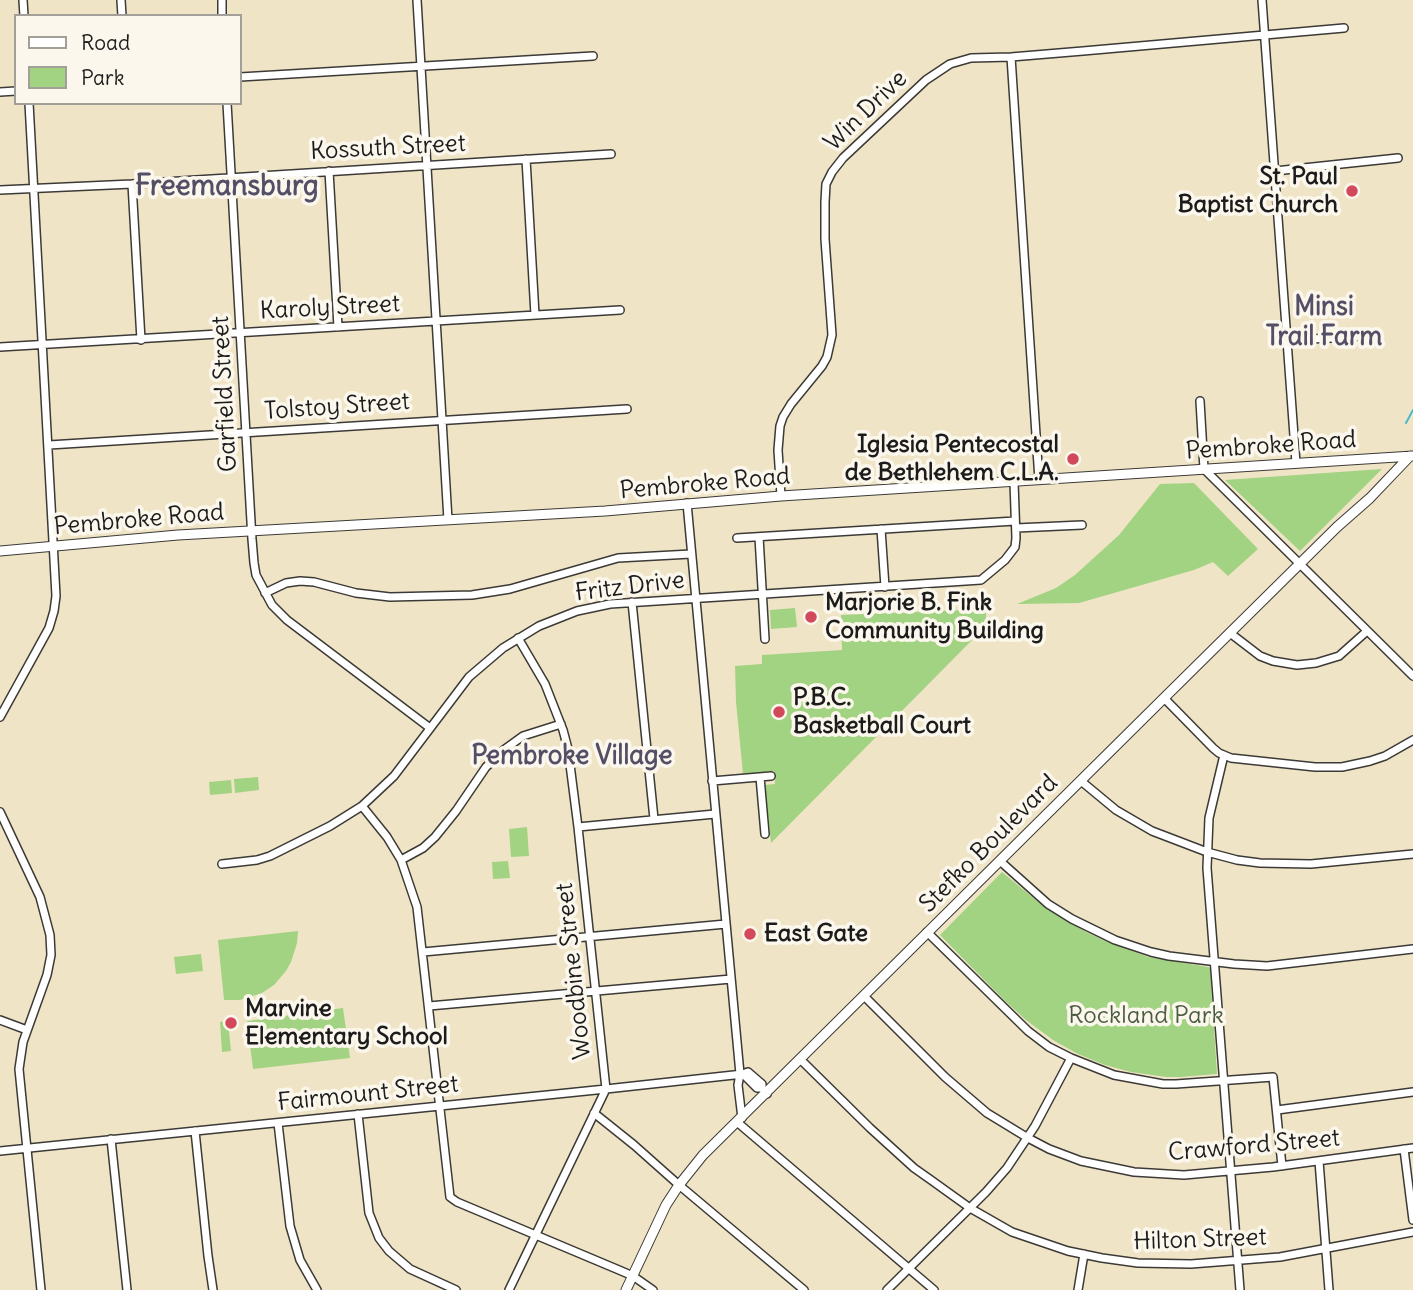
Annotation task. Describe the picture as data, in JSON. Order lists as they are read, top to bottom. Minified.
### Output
{"streets":{"main road":["Pembroke Road","Stefko Boulevard"],"street":["Win Drive","Kossuth Street","Karoly Street","Garfield Street","Tolstoy Street","Fritz Drive","Woodbine Street","Fairmount Street","Crawford Street","Hilton Street"]},"crossings":[["Win Drive","Pembroke Road"],["Kossuth Street","Garfield Street"],["Karoly Street","Garfield Street"],["Garfield Street","Tolstoy Street"],["Garfield Street","Pembroke Road"],["Garfield Street","Fritz Drive"],["Pembroke Road","Fritz Drive"],["Pembroke Road","Stefko Boulevard"],["Fritz Drive","Woodbine Street"],["Stefko Boulevard","Crawford Street"],["Stefko Boulevard","Hilton Street"],["Woodbine Street","Fairmount Street"]],"districts":["Freemansburg","Minsi Trail Farm","Pembroke Village"],"parks":["Rockland Park"],"places":["St. Paul Baptist Church","Iglesia Pentecostal de Bethlehem C.L.A.","Marjorie B. Fink Community Building","P.B.C. Basketball Court","East Gate","Marvine Elementary School"],"legend":["Road","Park"]}
